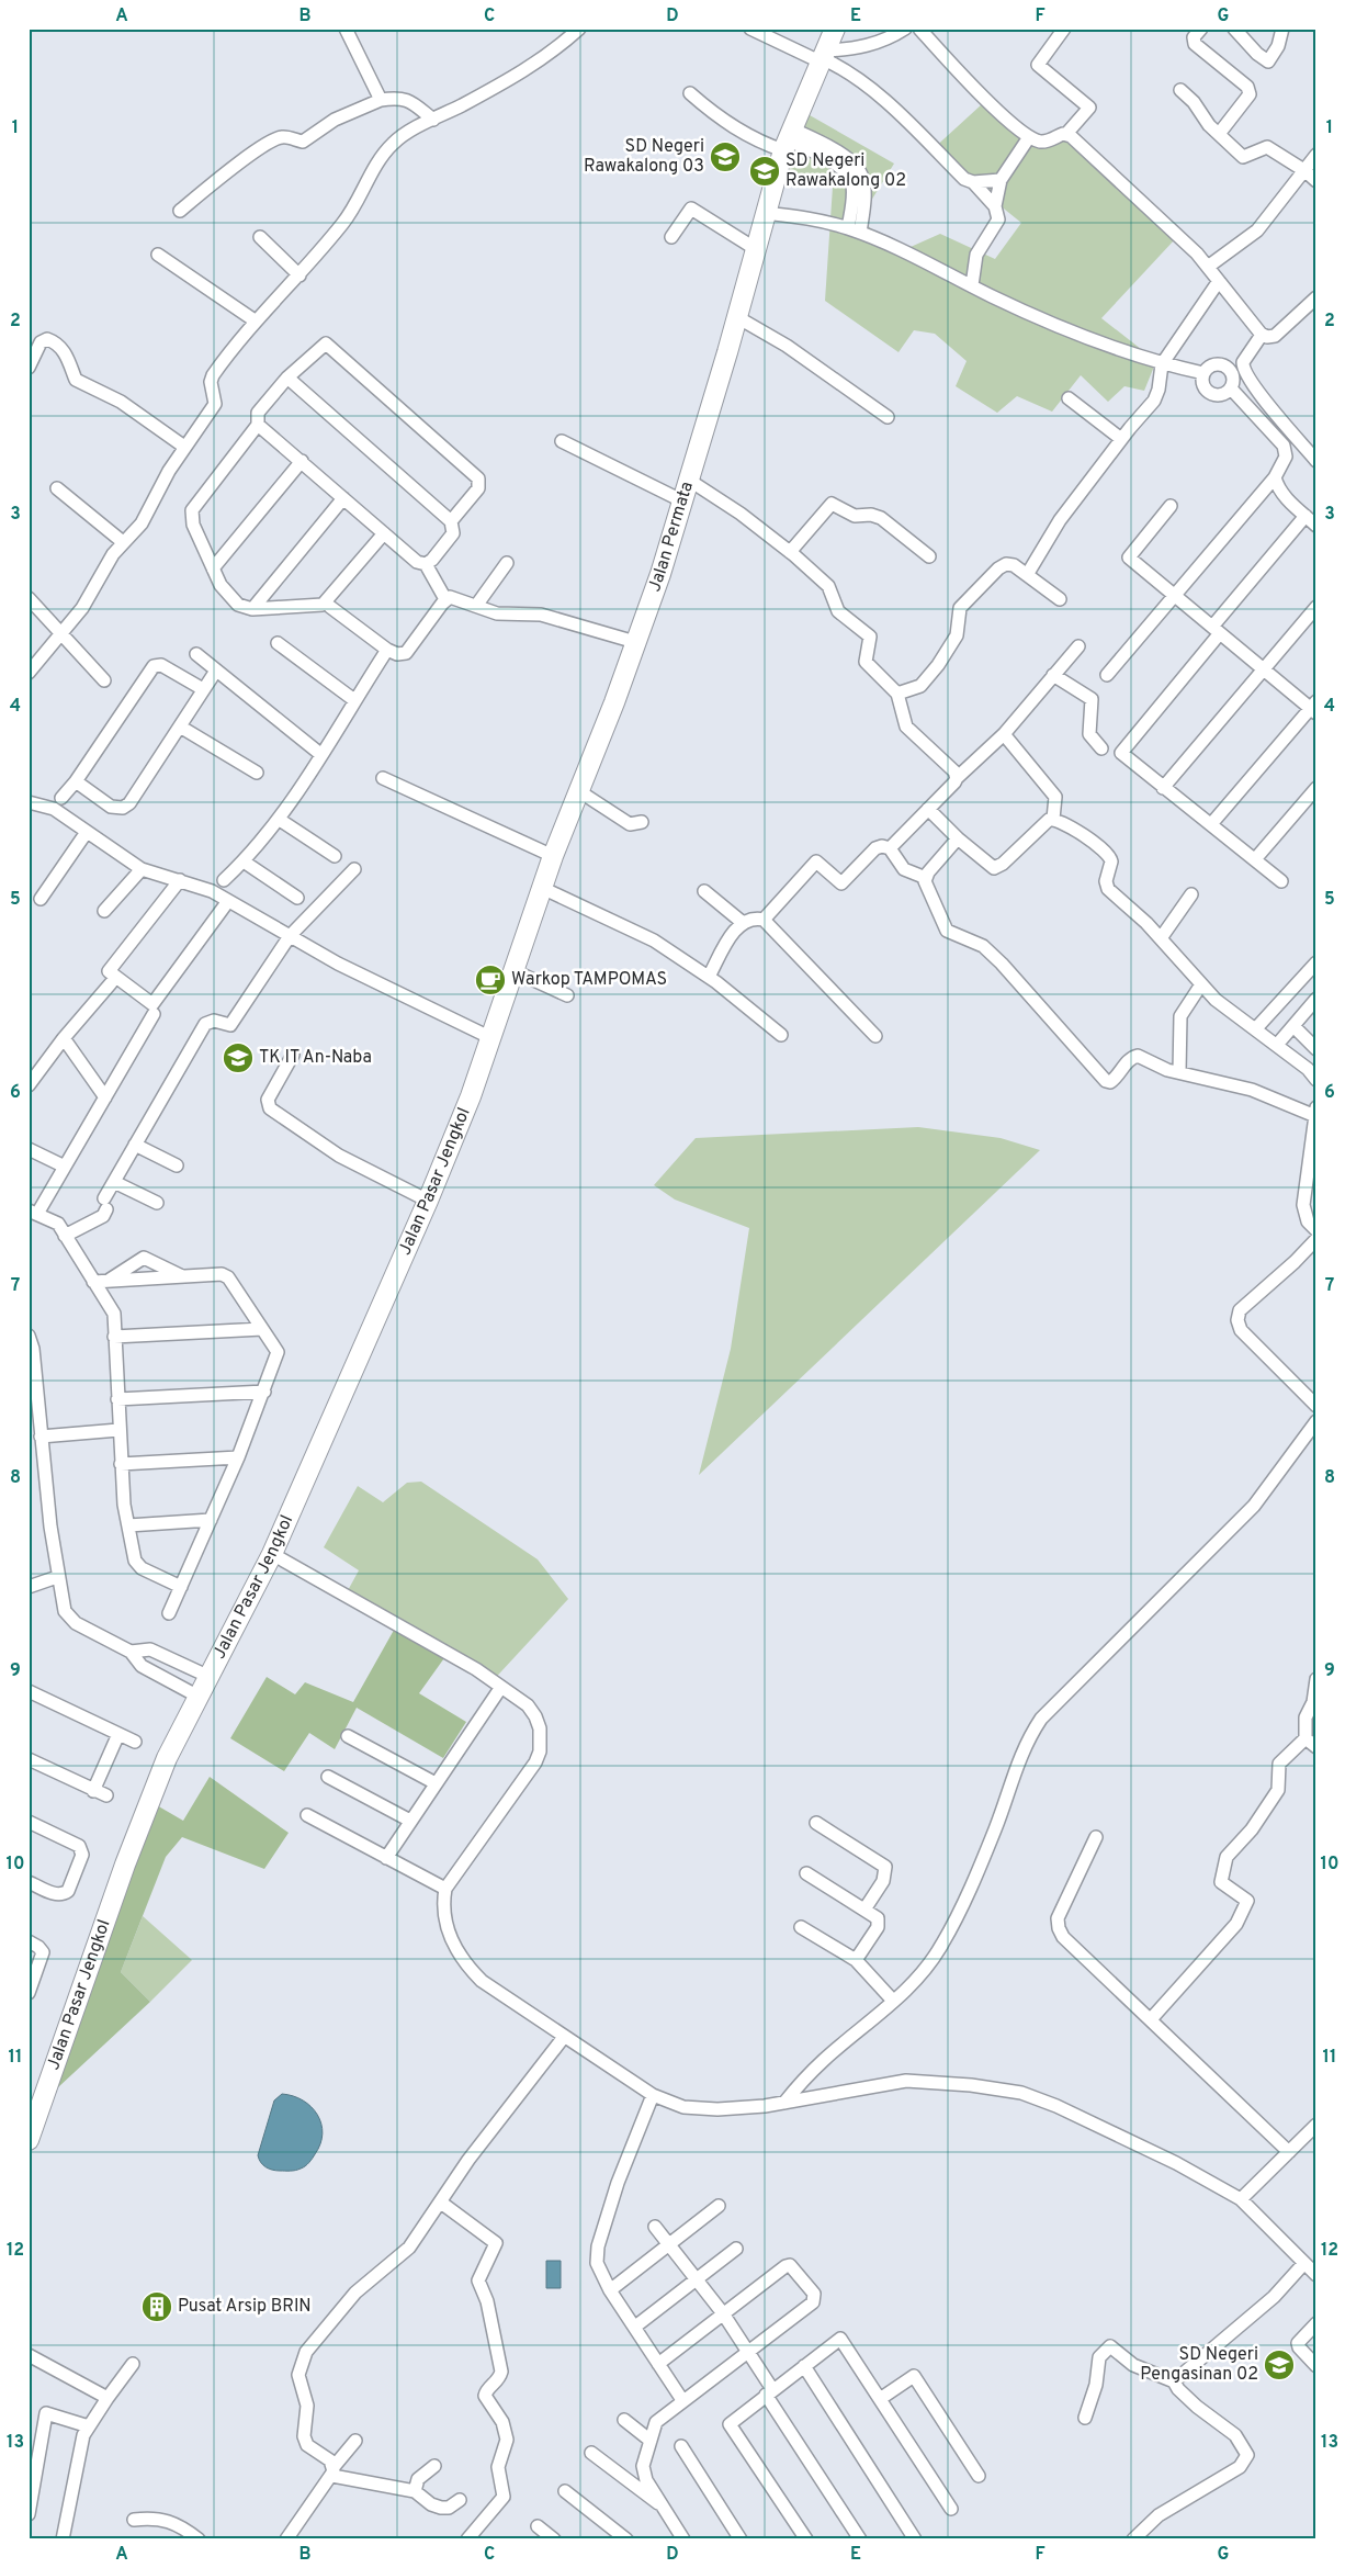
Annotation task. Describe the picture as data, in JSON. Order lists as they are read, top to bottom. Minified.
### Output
{"streets":{"main road":["Jalan Permata","Jalan Pasar Jengkol"]},"crossings":[["Jalan Permata","Jalan Pasar Jengkol"]],"places":{"school or university":["SD Negeri Rawakalong 03","SD Negeri Rawakalong 02","TK IT An-Naba","SD Negeri Pengasinan 02"],"cafe":["Warkop TAMPOMAS"],"building":["Pusat Arsip BRIN"]},"grid":{"columns":["A","B","C","D","E","F","G"],"rows":["1","2","3","4","5","6","7","8","9","10","11","12","13"]}}
